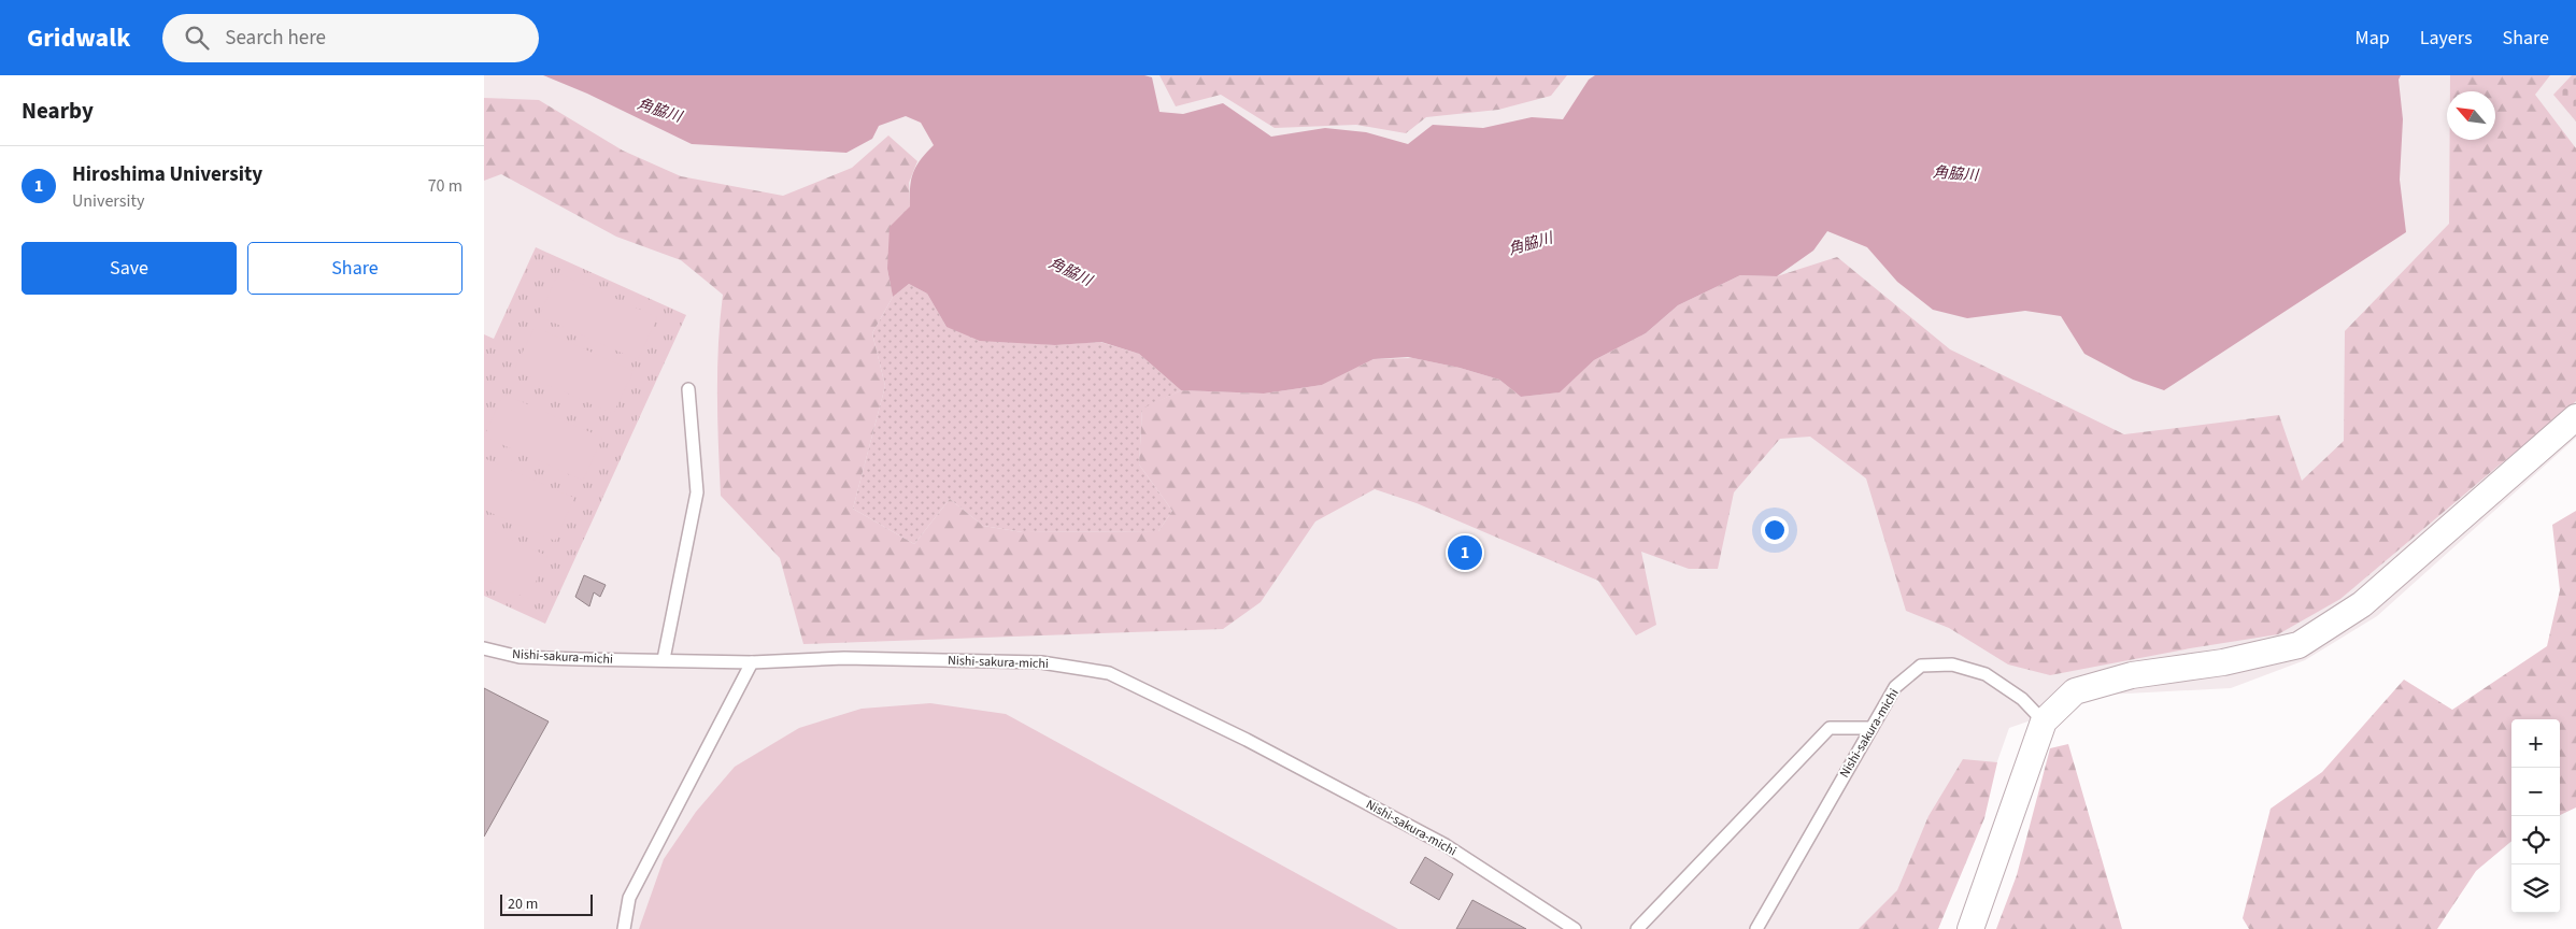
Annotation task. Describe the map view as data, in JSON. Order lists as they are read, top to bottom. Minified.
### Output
{"streets":{"lane":["Nishi-sakura-michi"]},"water":["角脇川"],"scale_bar":"20 m","north":"top left","page":{"header":"Gridwalk","search":"Search here","nav":["Map","Layers","Share"],"heading":"Nearby","list":[{"mark":"1","name":"Hiroshima University","note":"University","value":"70 m"}],"buttons":["Save","Share"],"pins":"1","map_buttons":["+","−"],"scale":"20 m"}}
